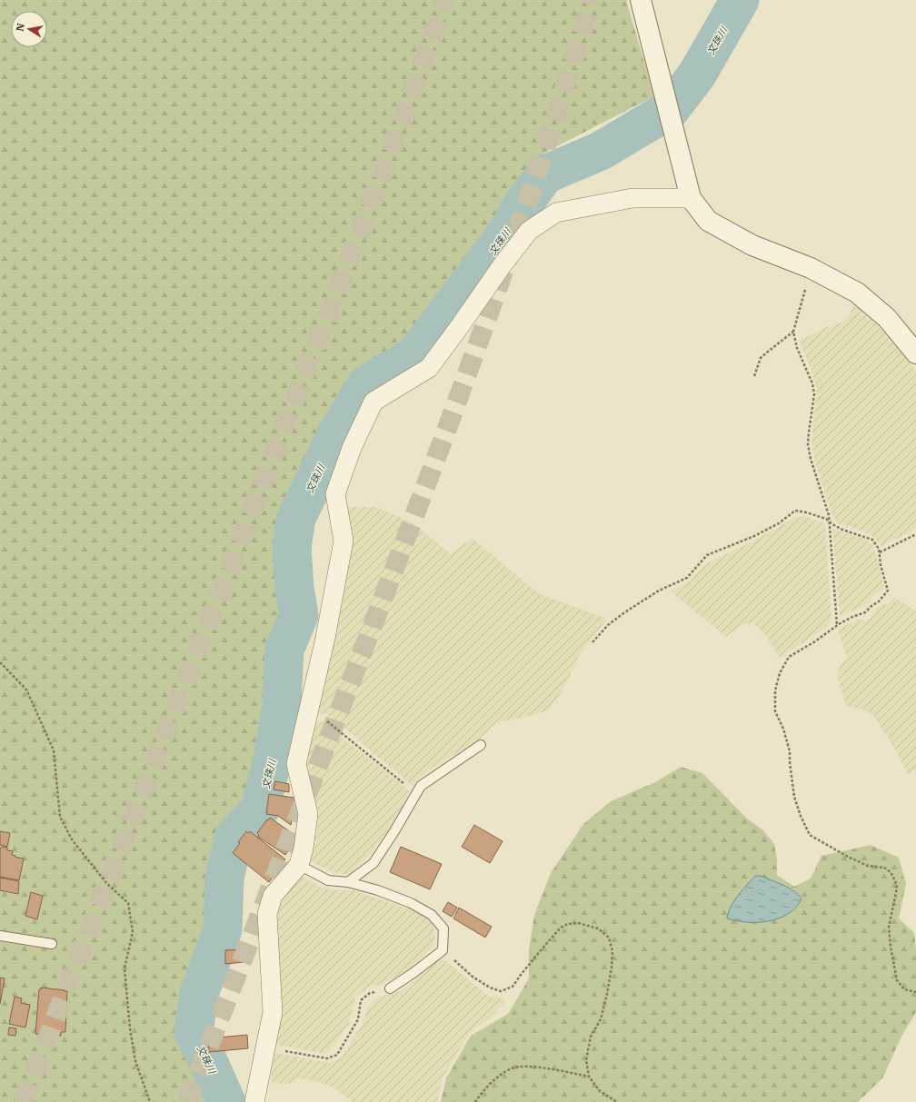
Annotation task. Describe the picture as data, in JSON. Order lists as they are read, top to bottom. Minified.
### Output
{"water":["文珠川"],"north":"left"}
